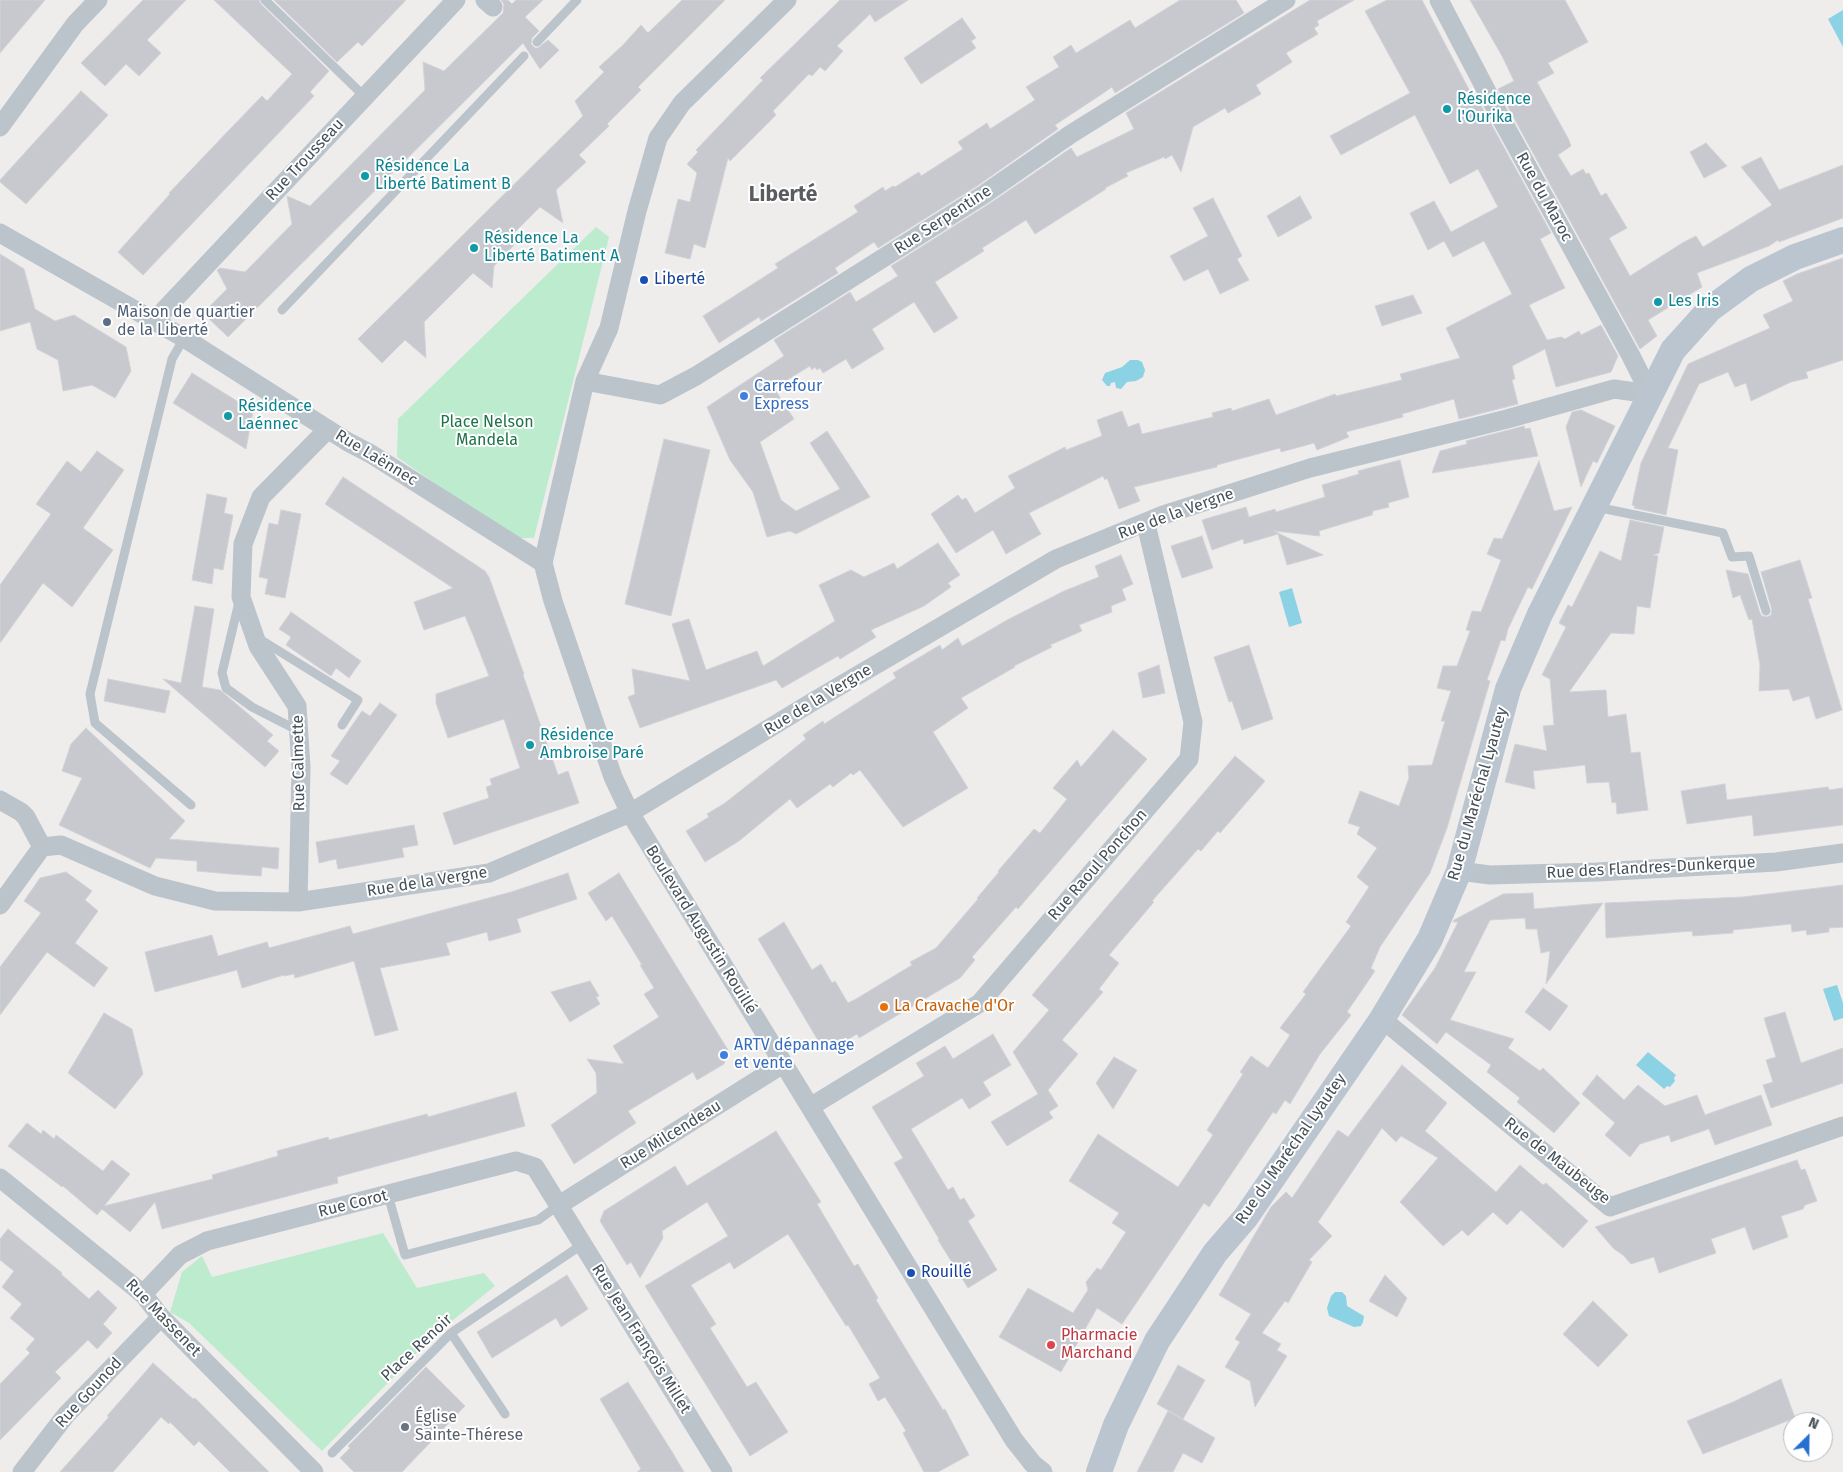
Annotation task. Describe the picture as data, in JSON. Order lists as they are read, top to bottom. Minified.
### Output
{"streets":{"main road":["Rue du Maréchal Lyautey"],"street":["Rue Trousseau","Rue du Maroc","Rue Serpentine","Rue Laënnec","Rue de la Vergne","Rue Calmette","Rue Raoul Ponchon","Rue des Flandres-Dunkerque","Boulevard Augustin Rouillé","Rue Milcendeau","Rue de Maubeuge","Rue Corot","Rue Massenet","Rue Jean François Millet","Rue Gounod"],"lane":["Place Renoir"]},"crossings":[["Rue Trousseau","Rue Laënnec"],["Rue du Maroc","Rue de la Vergne"],["Rue du Maroc","Rue du Maréchal Lyautey"],["Rue Laënnec","Rue Calmette"],["Rue Laënnec","Boulevard Augustin Rouillé"],["Rue de la Vergne","Rue Calmette"],["Rue de la Vergne","Rue du Maréchal Lyautey"],["Rue de la Vergne","Rue Raoul Ponchon"],["Rue de la Vergne","Boulevard Augustin Rouillé"],["Rue du Maréchal Lyautey","Rue des Flandres-Dunkerque"],["Rue du Maréchal Lyautey","Rue de Maubeuge"],["Rue Raoul Ponchon","Boulevard Augustin Rouillé"],["Boulevard Augustin Rouillé","Rue Milcendeau"],["Rue Milcendeau","Rue Corot"],["Rue Milcendeau","Rue Jean François Millet"],["Rue Corot","Rue Massenet"],["Rue Corot","Rue Jean François Millet"],["Rue Massenet","Rue Gounod"],["Rue Jean François Millet","Place Renoir"]],"districts":["Liberté"],"parks":["Place Nelson Mandela"],"places":["Résidence l'Ourika","Résidence La Liberté Batiment B","Résidence La Liberté Batiment A","Liberté","Les Iris","Maison de quartier de la Liberté","Carrefour Express","Résidence Laénnec","Résidence Ambroise Paré","La Cravache d'Or","ARTV dépannage et vente","Rouillé","Pharmacie Marchand","Église Sainte-Thérese"],"north":"top right"}
